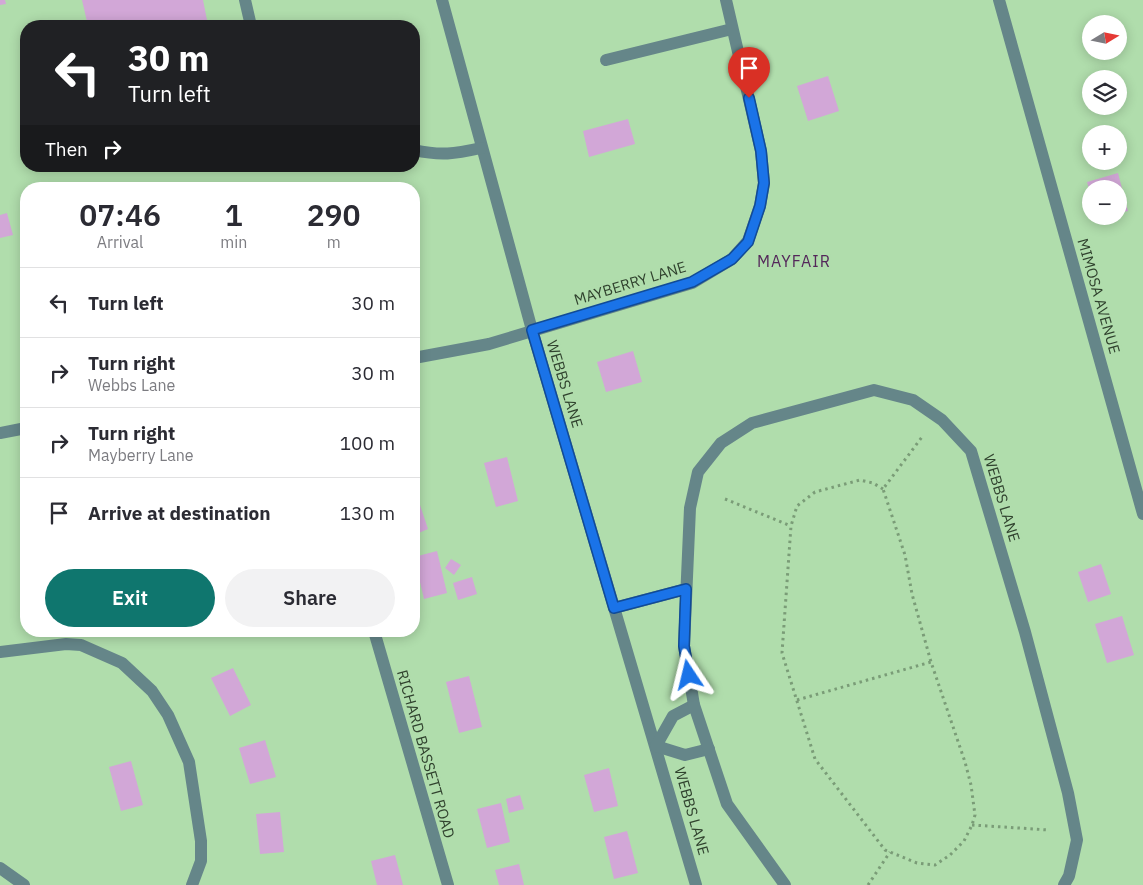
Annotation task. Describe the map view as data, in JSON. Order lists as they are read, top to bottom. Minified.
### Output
{"streets":{"street":["MAYBERRY LANE","MIMOSA AVENUE","WEBBS LANE","RICHARD BASSETT ROAD"]},"crossings":[["MAYBERRY LANE","WEBBS LANE"]],"districts":["MAYFAIR"],"north":"right","page":{"map_buttons":["+","−"],"turn":["30 m","Turn left"],"then":"Then","eta":["07:46","Arrival","1","min","290","m"],"list":[{"name":"Turn left","value":"30 m"},{"name":"Turn right","note":"Webbs Lane","value":"30 m"},{"name":"Turn right","note":"Mayberry Lane","value":"100 m"},{"name":"Arrive at destination","value":"130 m"}],"buttons":["Exit","Share"]}}
